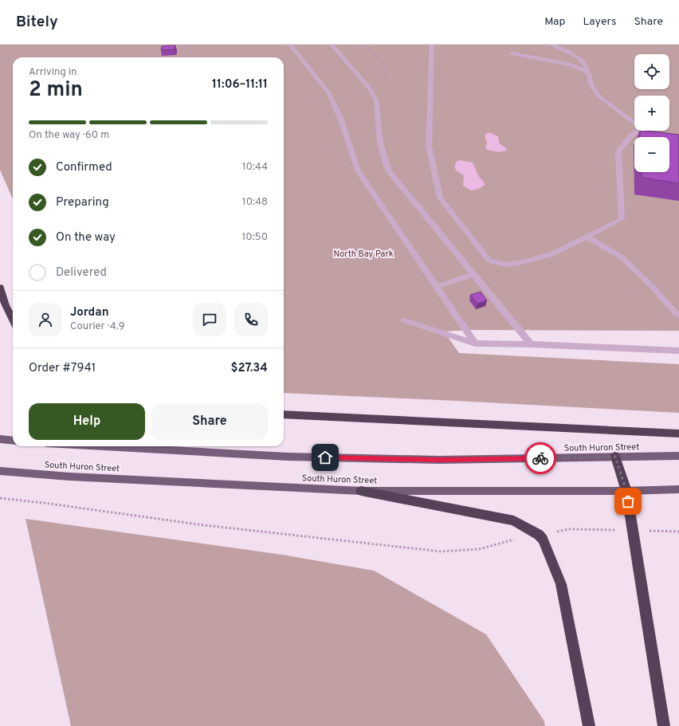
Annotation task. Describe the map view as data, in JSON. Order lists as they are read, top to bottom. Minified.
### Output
{"streets":{"main road":["South Huron Street"]},"parks":["North Bay Park"],"page":{"header":"Bitely","nav":["Map","Layers","Share"],"map_buttons":["+","−"],"heading":["2 min","Arriving in","11:06–11:11"],"panel":["Jordan","Courier · 4.9","Order #7941","$27.34"],"bar":"On the way · 60 m","list":[["Confirmed","10:44"],["Preparing","10:48"],["On the way","10:50"],"Delivered"],"buttons":["Help","Share"]}}
